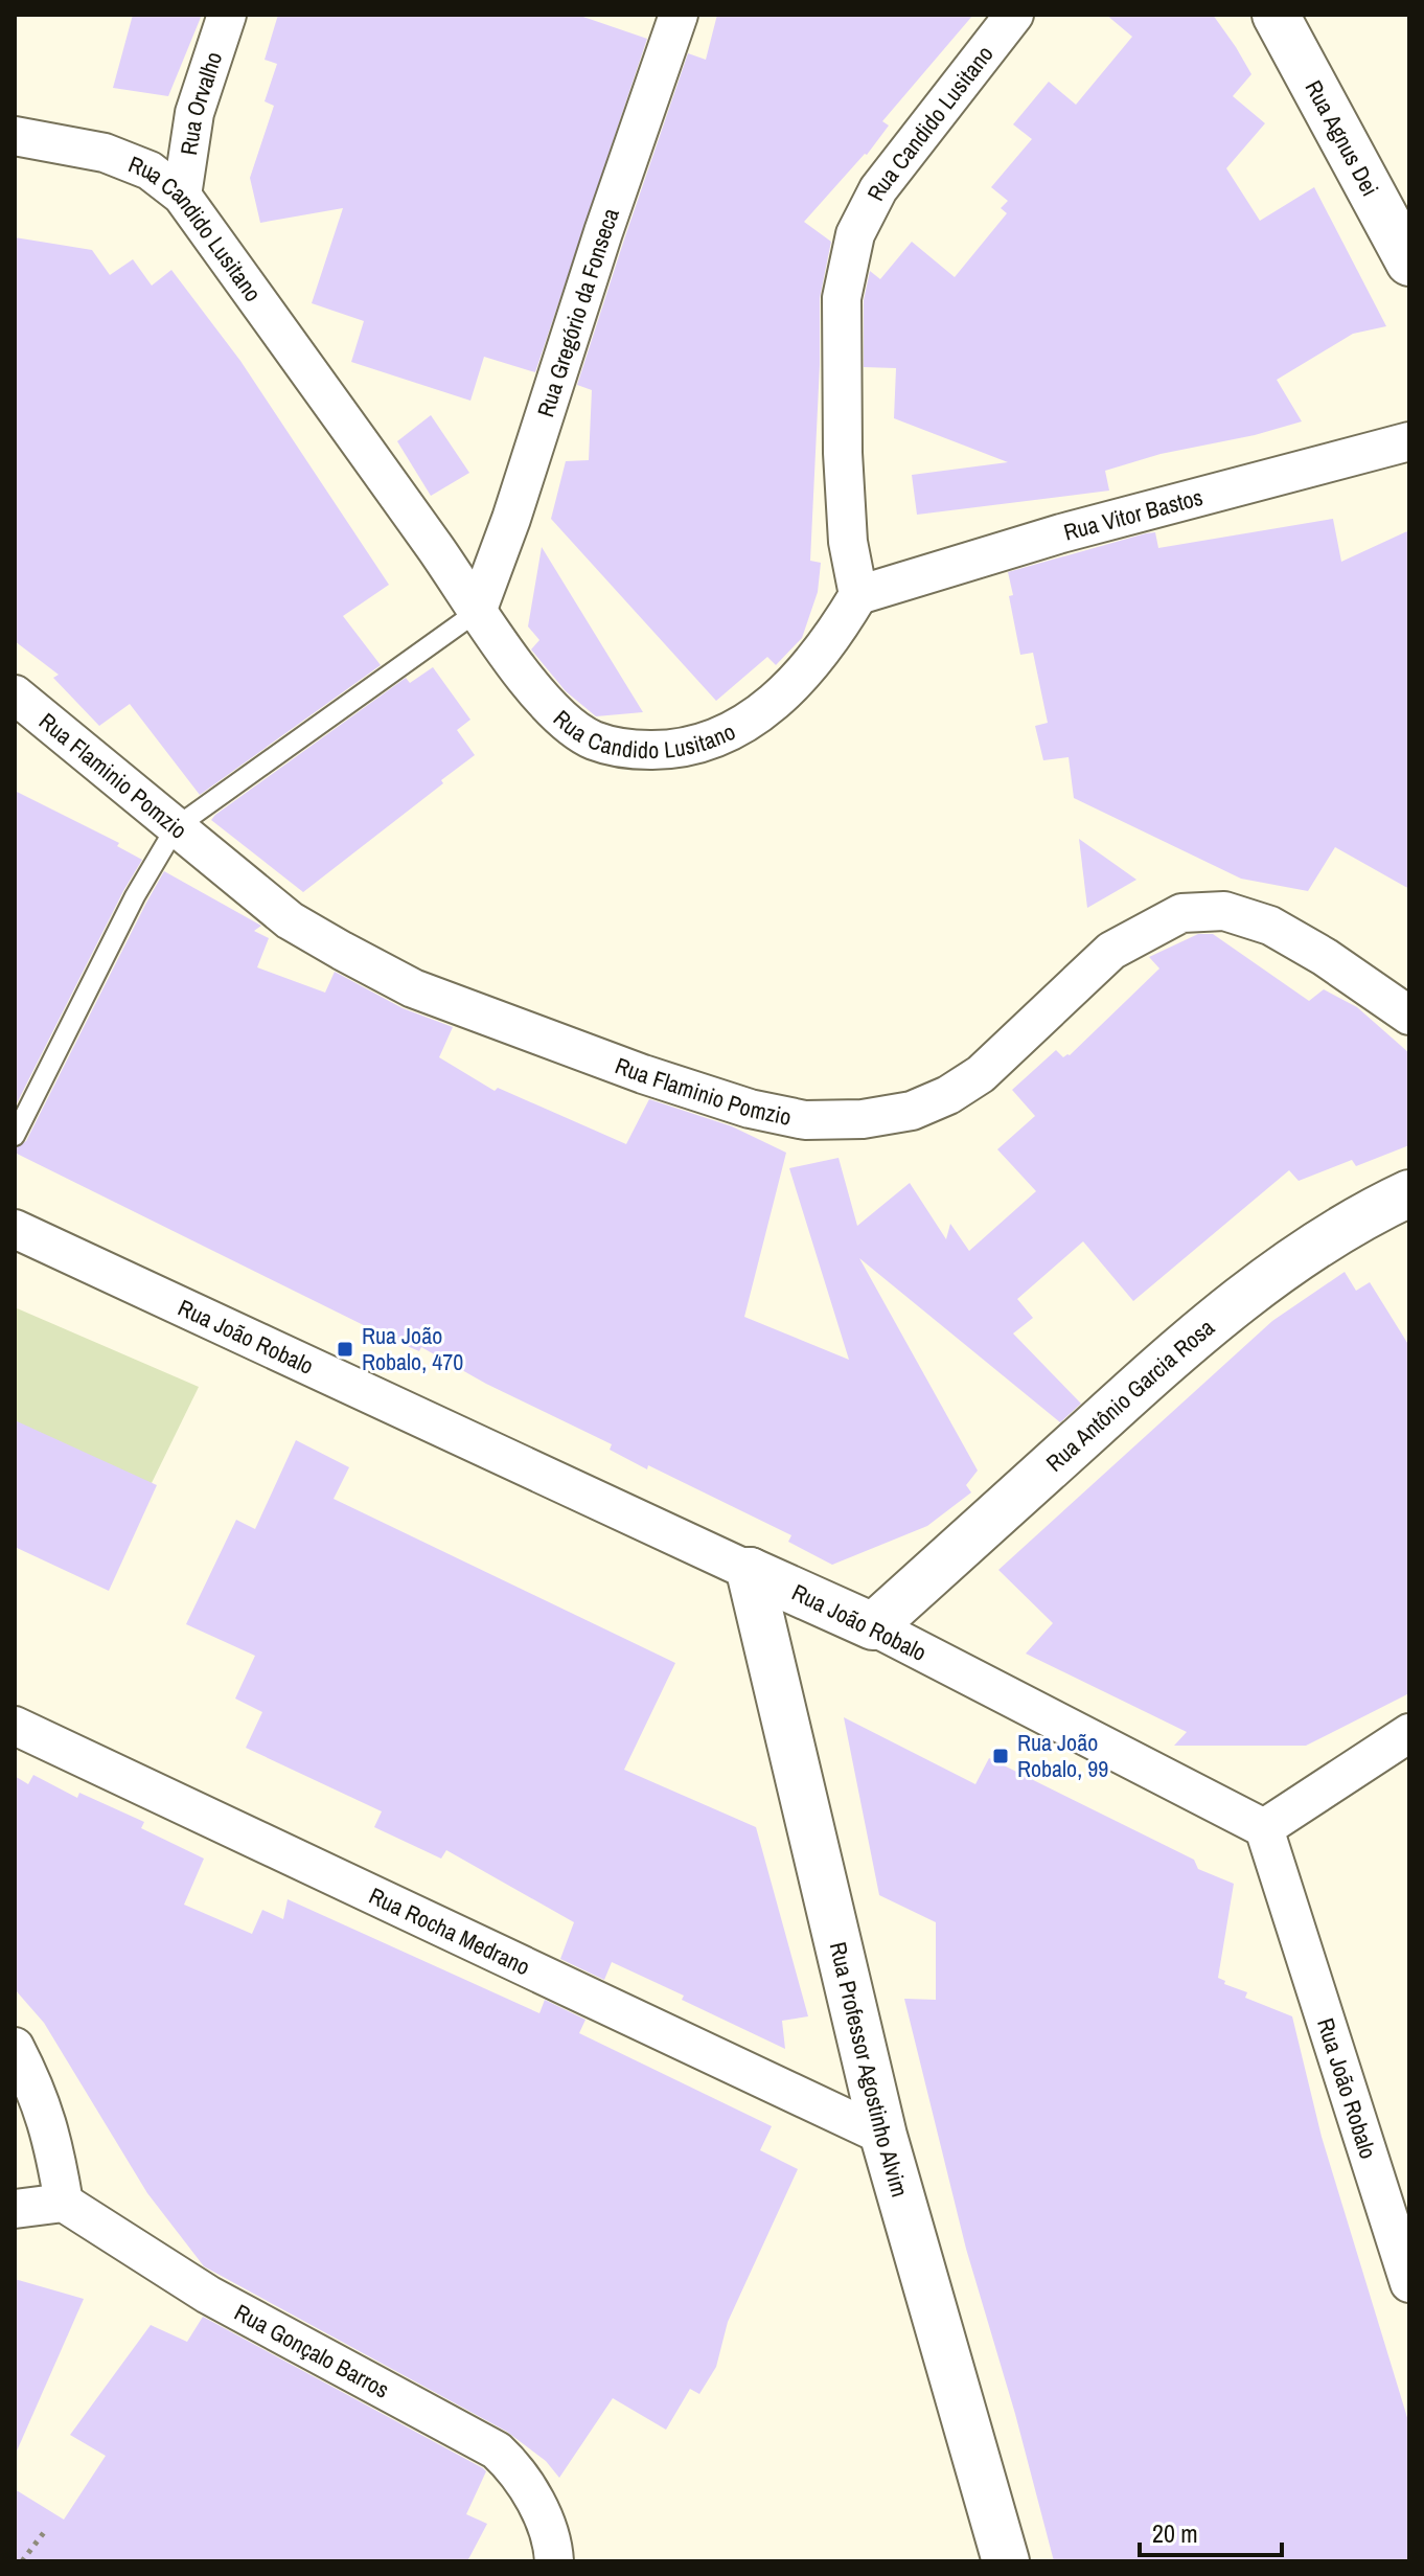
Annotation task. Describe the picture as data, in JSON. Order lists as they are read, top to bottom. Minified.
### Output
{"streets":{"street":["Rua Orvalho","Rua Candido Lusitano","Rua Agnus Dei","Rua Gregório da Fonseca","Rua Vitor Bastos","Rua Flaminio Pomzio","Rua João Robalo","Rua Antônio Garcia Rosa","Rua Rocha Medrano","Rua Professor Agostinho Alvim","Rua Gonçalo Barros"]},"crossings":[["Rua Orvalho","Rua Candido Lusitano"],["Rua Candido Lusitano","Rua Gregório da Fonseca"],["Rua Candido Lusitano","Rua Vitor Bastos"],["Rua João Robalo","Rua Antônio Garcia Rosa"],["Rua João Robalo","Rua Professor Agostinho Alvim"],["Rua Rocha Medrano","Rua Professor Agostinho Alvim"]],"places":{"transit":["Rua João Robalo, 470","Rua João Robalo, 99"]},"scale_bar":"20 m"}
